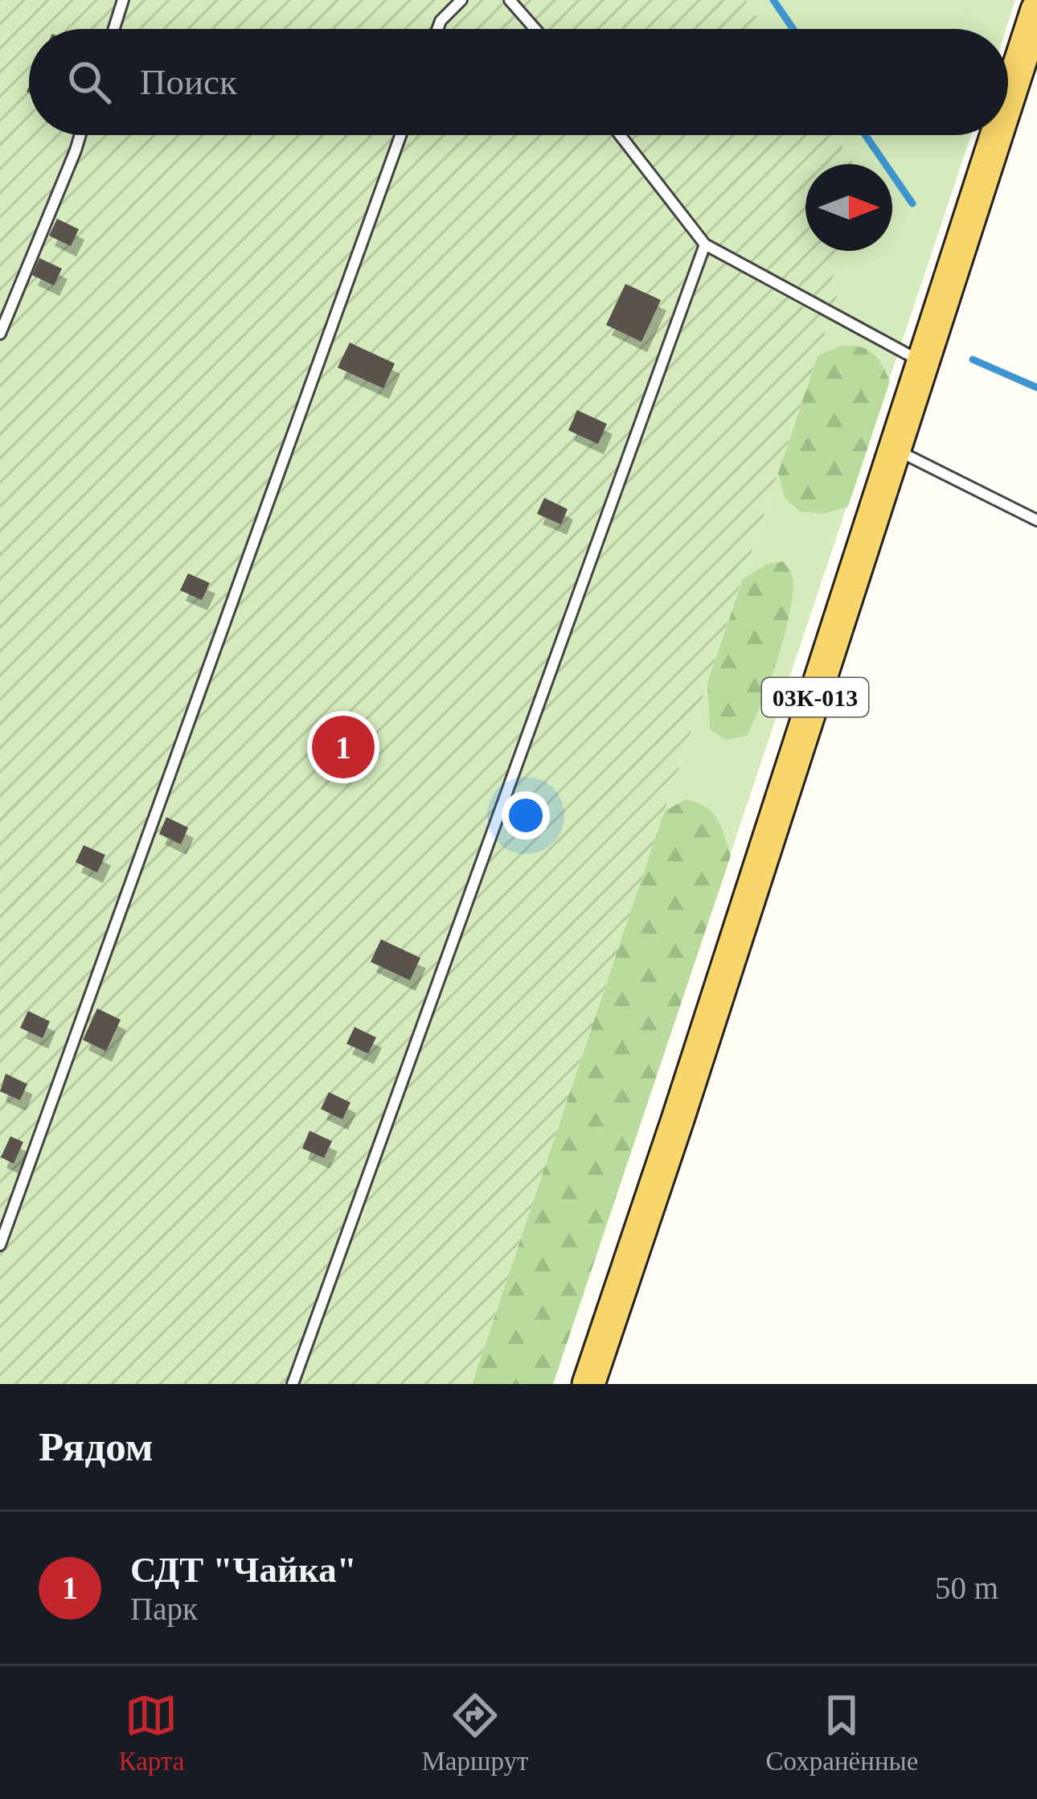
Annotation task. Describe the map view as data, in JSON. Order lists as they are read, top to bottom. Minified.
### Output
{"streets":{"main road":["03К-013"]},"north":"right","page":{"search":"Поиск","pins":"1","heading":"Рядом","list":[{"mark":"1","name":"СДТ \"Чайка\"","note":"Парк","value":"50 m"}],"nav":["Карта","Маршрут","Сохранённые"]}}
